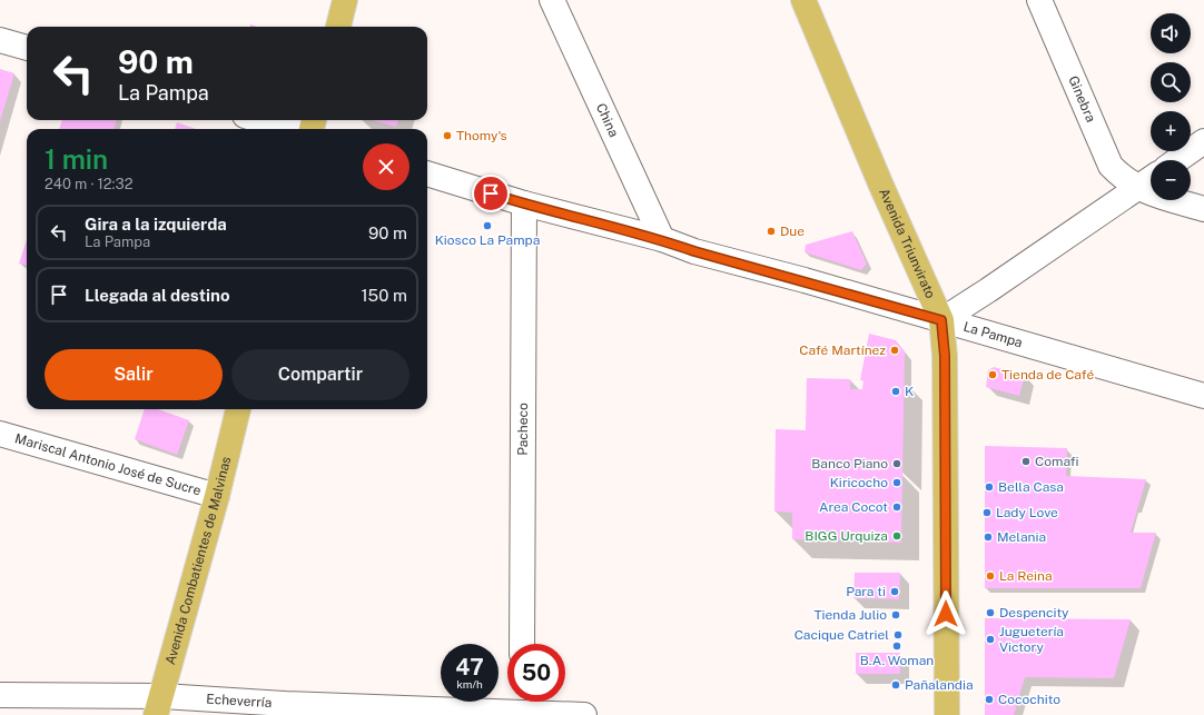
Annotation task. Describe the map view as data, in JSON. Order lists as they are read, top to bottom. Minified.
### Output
{"streets":{"main road":["Avenida Triunvirato","Avenida Combatientes de Malvinas"],"street":["Ginebra","China","La Pampa","Pacheco","Mariscal Antonio José de Sucre","Echeverría"]},"crossings":[["China","La Pampa"],["Avenida Triunvirato","La Pampa"],["La Pampa","Pacheco"],["Mariscal Antonio José de Sucre","Avenida Combatientes de Malvinas"],["Avenida Combatientes de Malvinas","Echeverría"]],"places":["Thomy's","Kiosco La Pampa","Due","Café Martínez","Tienda de Café","K","Comafi","Banco Piano","Kiricocho","Bella Casa","Area Cocot","Lady Love","BIGG Urquiza","Melania","La Reina","Para ti","Despencity","Tienda Julio","Cacique Catriel","Juguetería Victory","B.A. Woman","Pañalandia","Cocochito"],"page":{"map_buttons":["+","−"],"turn":["90 m","La Pampa"],"heading":["1 min","240 m · 12:32"],"list":[{"name":"Gira a la izquierda","note":"La Pampa","value":"90 m"},{"name":"Llegada al destino","value":"150 m"}],"buttons":["Salir","Compartir"],"speed":"47 km/h","limit":"50"}}
